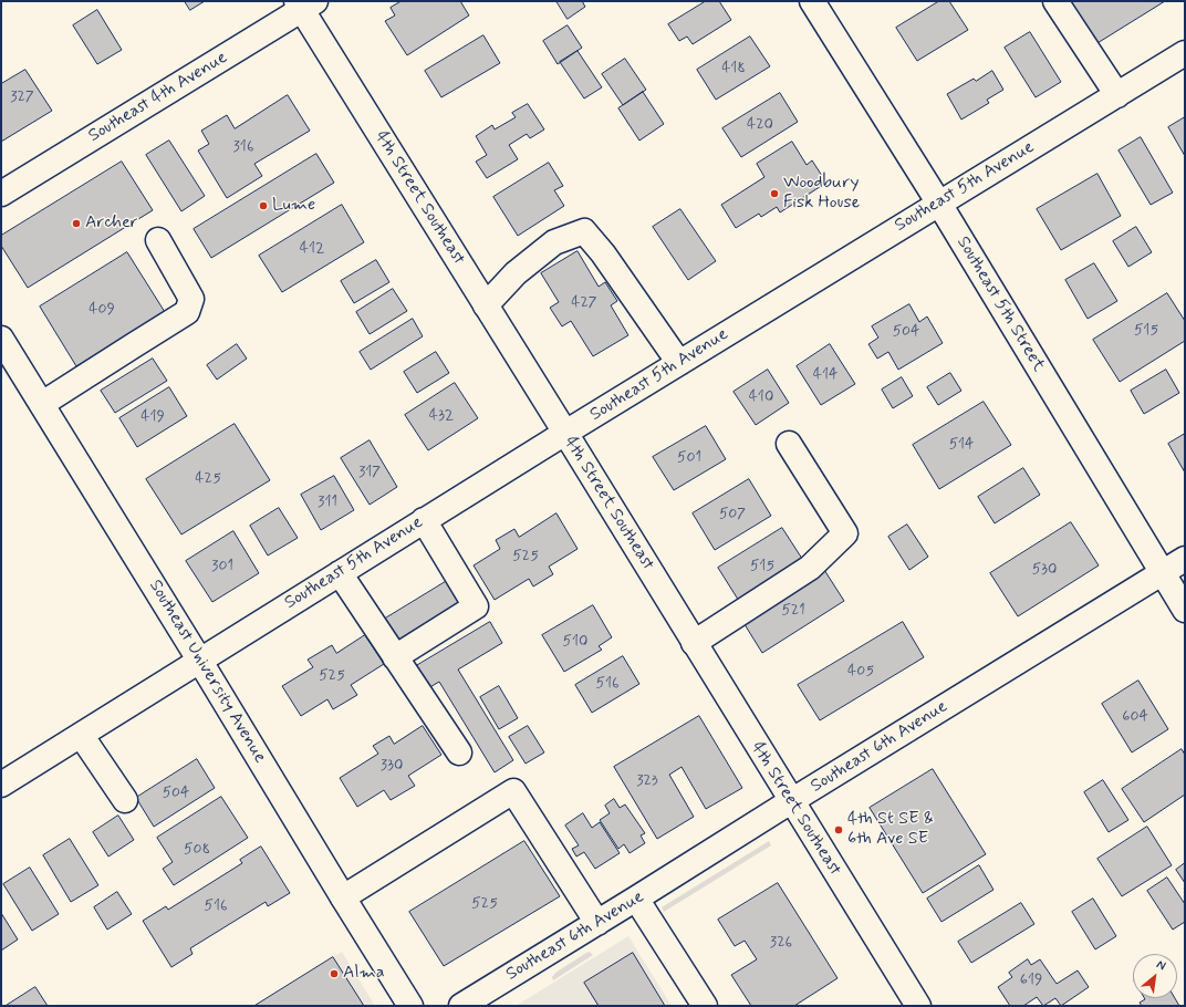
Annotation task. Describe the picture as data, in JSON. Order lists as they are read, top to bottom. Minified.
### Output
{"streets":{"street":["Southeast 4th Avenue","Southeast 5th Avenue","4th Street Southeast","Southeast 5th Street","Southeast University Avenue","Southeast 6th Avenue"]},"crossings":[["Southeast 4th Avenue","4th Street Southeast"],["Southeast 5th Avenue","4th Street Southeast"],["Southeast 5th Avenue","Southeast 5th Street"],["Southeast 5th Avenue","Southeast University Avenue"],["4th Street Southeast","Southeast 6th Avenue"],["Southeast 5th Street","Southeast 6th Avenue"]],"places":["Woodbury Fisk House","Lume","Archer","4th St SE & 6th Ave SE","Alma"],"house_numbers":["418","327","420","316","412","427","409","515","504","414","410","432","419","514","501","317","425","311","507","525","301","515","530","521","510","405","525","516","604","330","323","504","508","525","516","326","619"],"north":"top right"}
